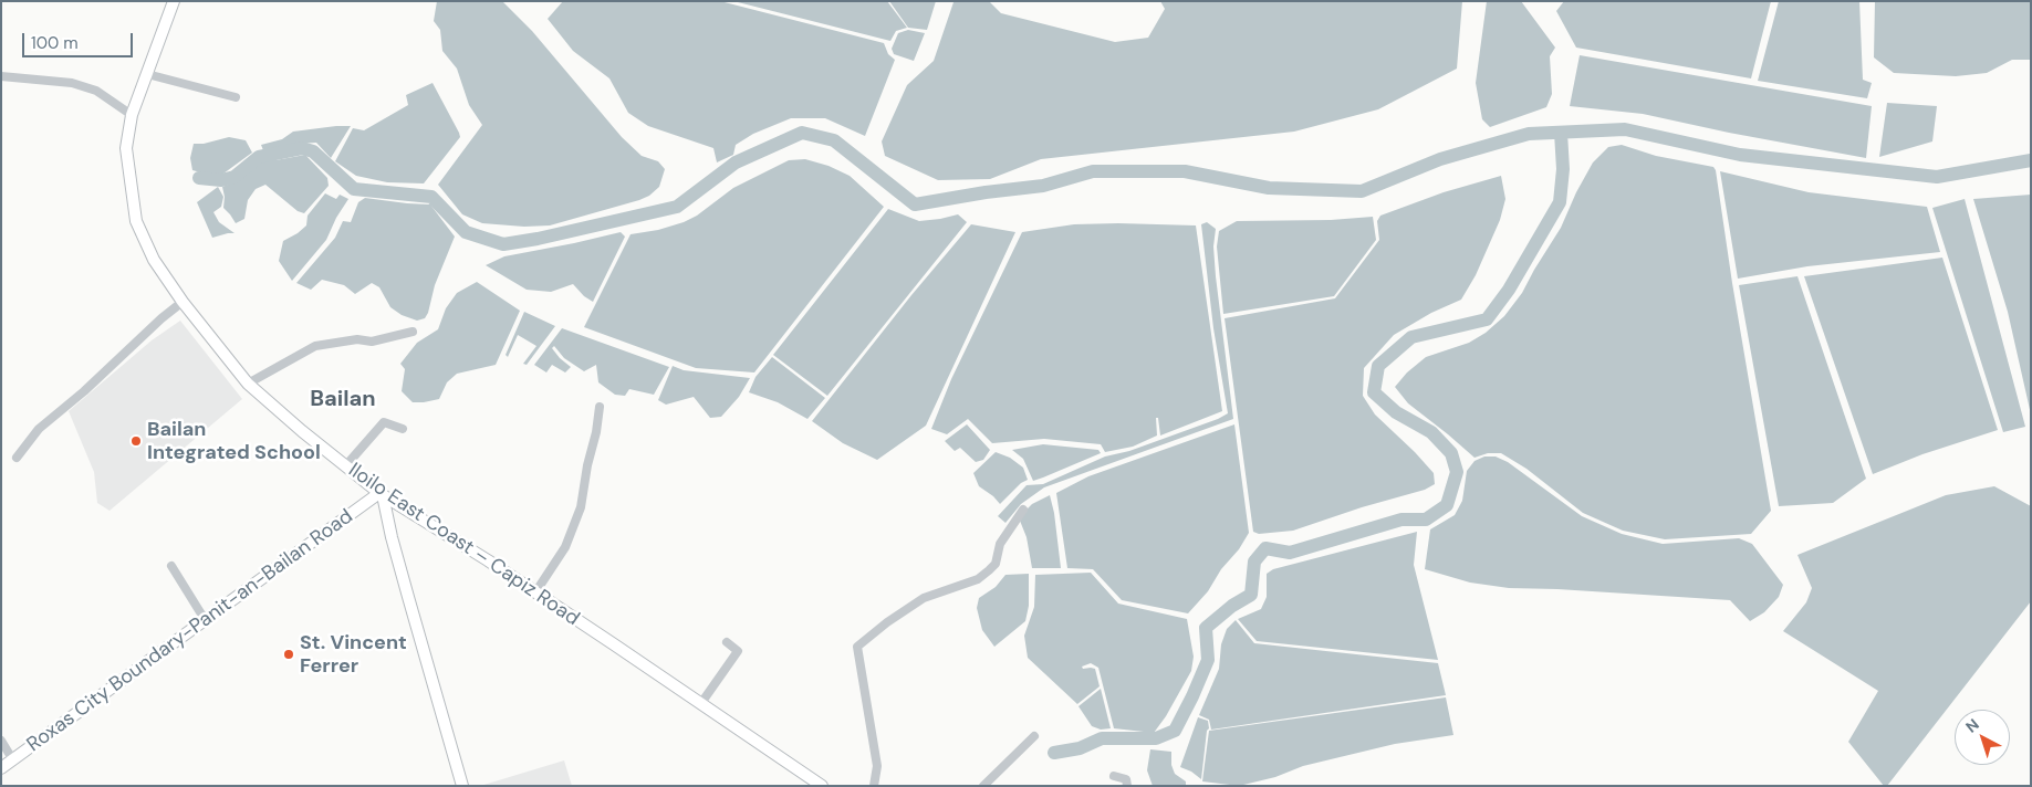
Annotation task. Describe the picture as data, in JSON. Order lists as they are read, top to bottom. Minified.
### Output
{"streets":{"main road":["Iloilo East Coast – Capiz Road","Roxas City Boundary-Panit-an-Bailan Road"]},"crossings":[["Iloilo East Coast – Capiz Road","Roxas City Boundary-Panit-an-Bailan Road"]],"districts":["Bailan"],"places":["Bailan Integrated School","St. Vincent Ferrer"],"scale_bar":"100 m","north":"top left"}
